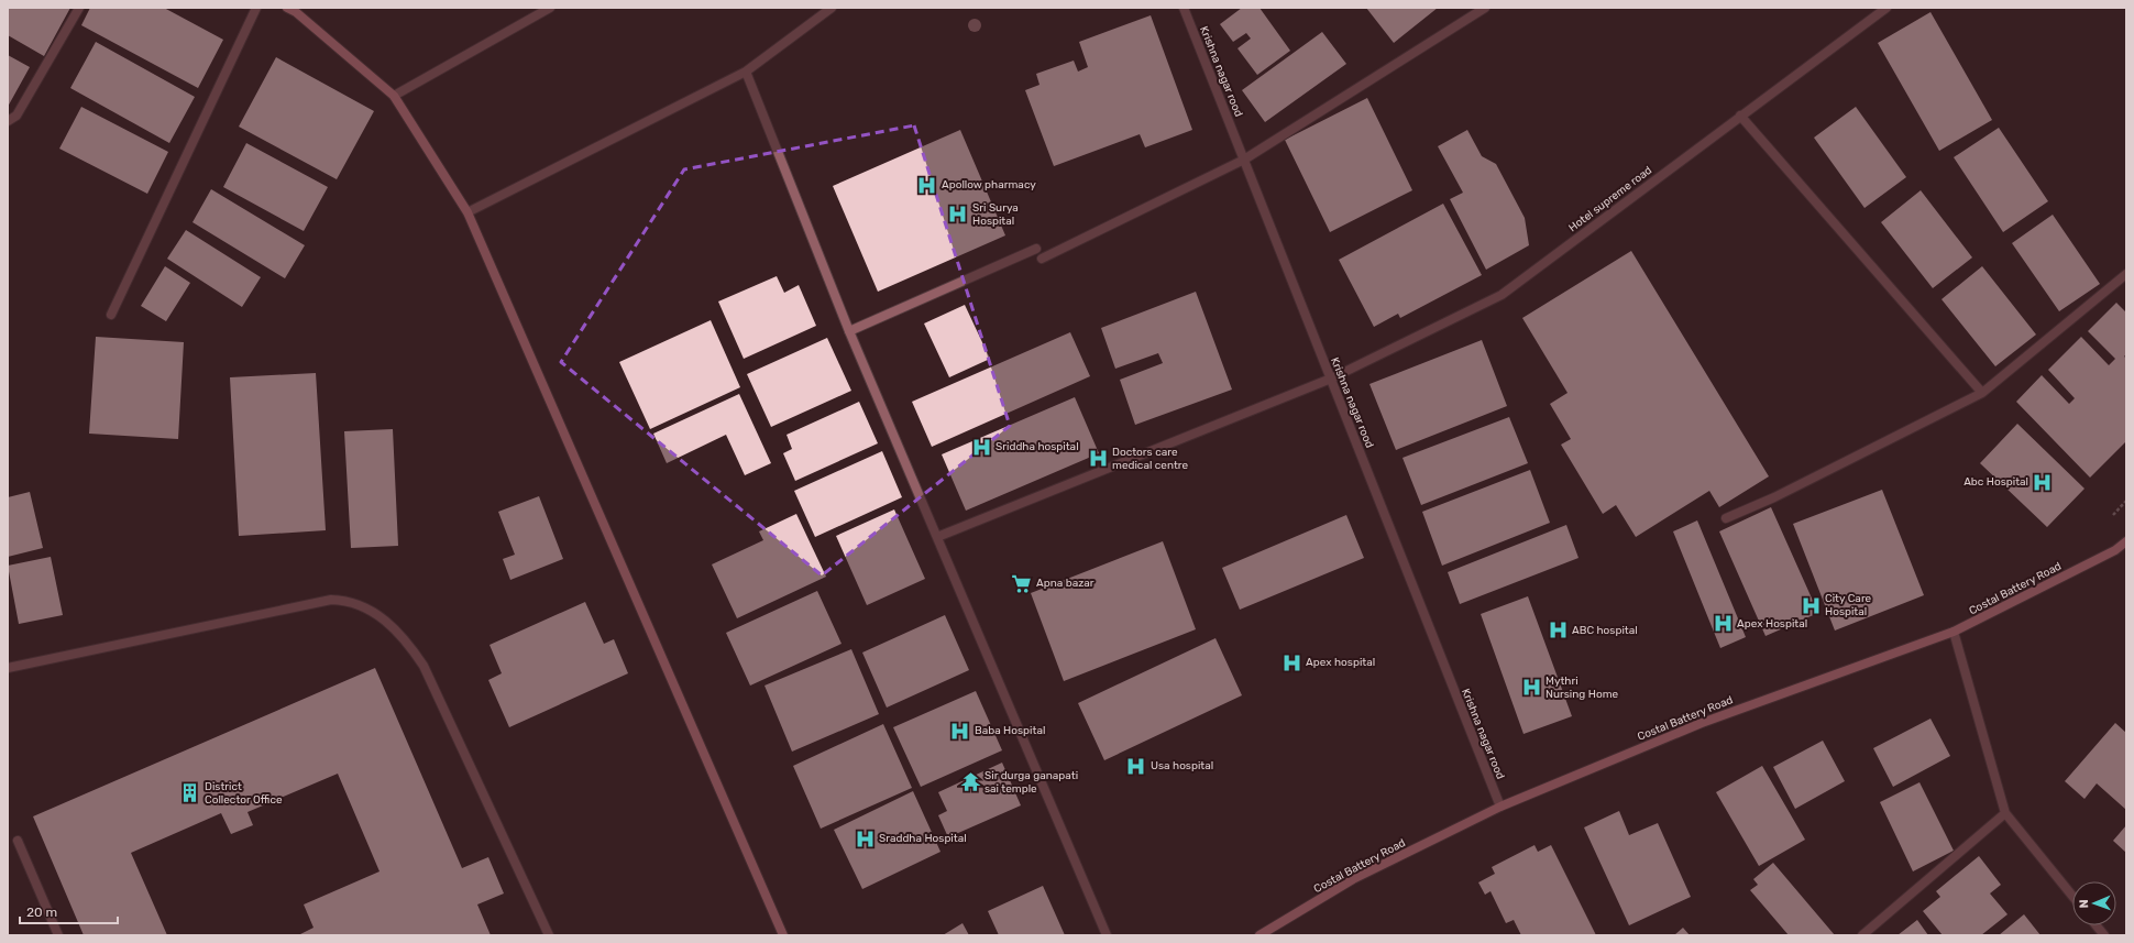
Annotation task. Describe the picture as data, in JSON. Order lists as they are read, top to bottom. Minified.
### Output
{"streets":{"street":["Krishna nagar rood","Hotel supreme road","Costal Battery Road"]},"crossings":[["Krishna nagar rood","Hotel supreme road"],["Krishna nagar rood","Costal Battery Road"]],"places":{"hospital":["Apollow pharmacy","Sri Surya Hospital","Sriddha hospital","Doctors care medical centre","Abc Hospital","City Care Hospital","Apex Hospital","ABC hospital","Apex hospital","Mythri Nursing Home","Baba Hospital","Usa hospital","Sraddha Hospital"],"supermarket":["Apna bazar"],"temple":["Sir durga ganapati sai temple"],"building":["District Collector Office"]},"scale_bar":"20 m","north":"left"}
